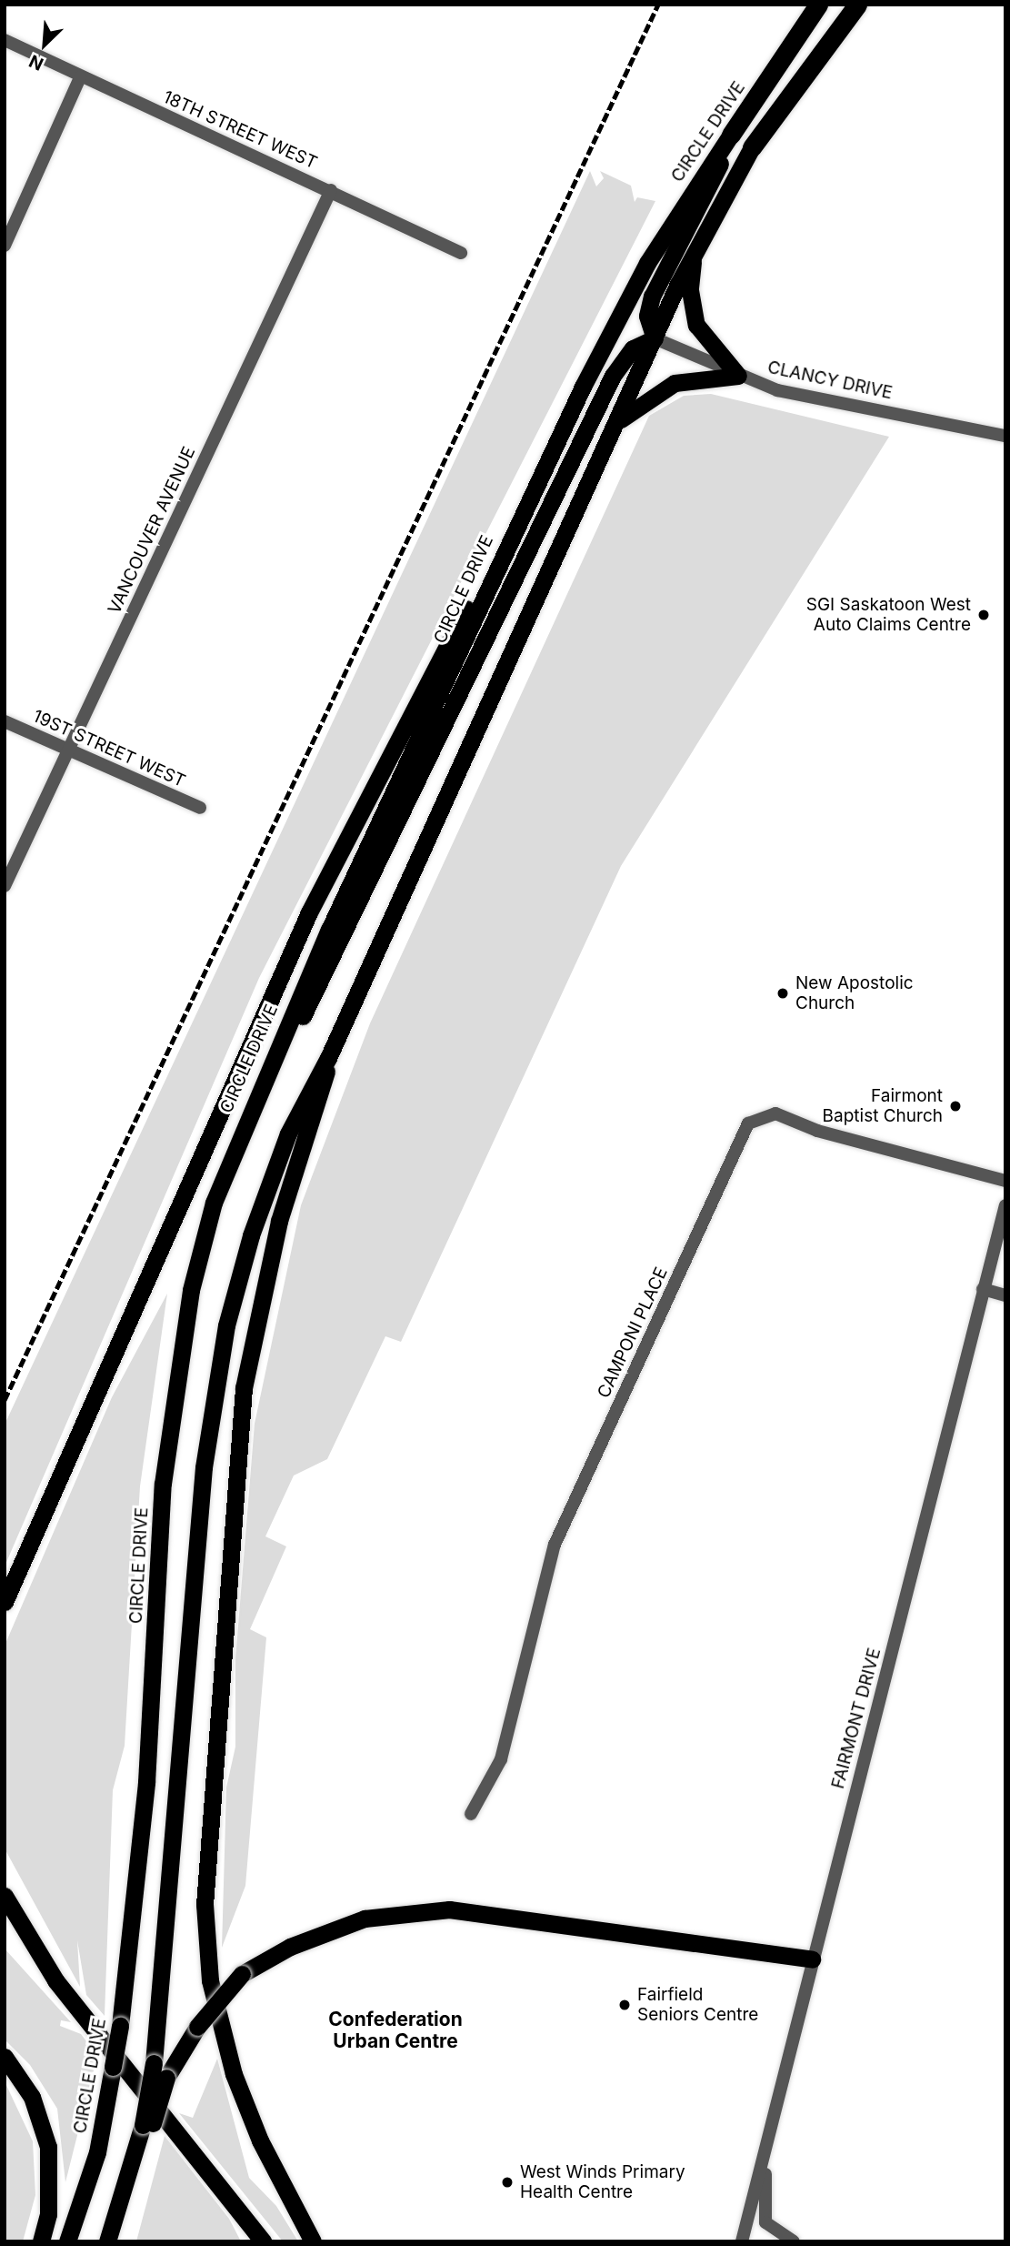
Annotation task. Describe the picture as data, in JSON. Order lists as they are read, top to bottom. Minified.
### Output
{"streets":{"highway":["CIRCLE DRIVE"],"street":["18TH STREET WEST","CLANCY DRIVE","VANCOUVER AVENUE","19ST STREET WEST","CAMPONI PLACE","FAIRMONT DRIVE"]},"crossings":[["18TH STREET WEST","VANCOUVER AVENUE"],["VANCOUVER AVENUE","19ST STREET WEST"]],"districts":["Confederation Urban Centre"],"places":["SGI Saskatoon West Auto Claims Centre","New Apostolic Church","Fairmont Baptist Church","Fairfield Seniors Centre","West Winds Primary Health Centre"],"north":"bottom left"}
